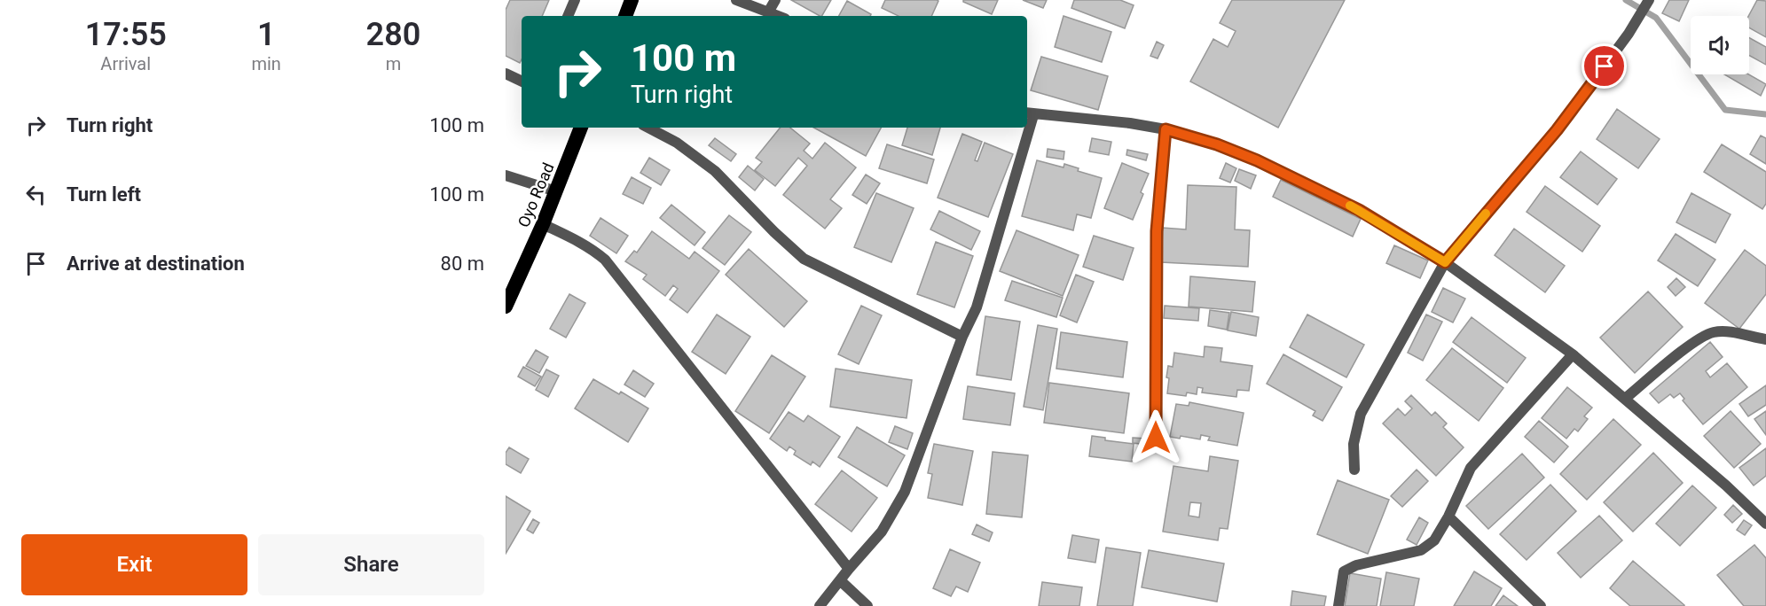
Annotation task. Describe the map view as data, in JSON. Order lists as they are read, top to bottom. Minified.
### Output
{"streets":{"highway":["Oyo Road"]},"page":{"eta":["17:55","Arrival","1","min","280","m"],"turn":["100 m","Turn right"],"list":[{"name":"Turn right","value":"100 m"},{"name":"Turn left","value":"100 m"},{"name":"Arrive at destination","value":"80 m"}],"buttons":["Exit","Share"]}}
